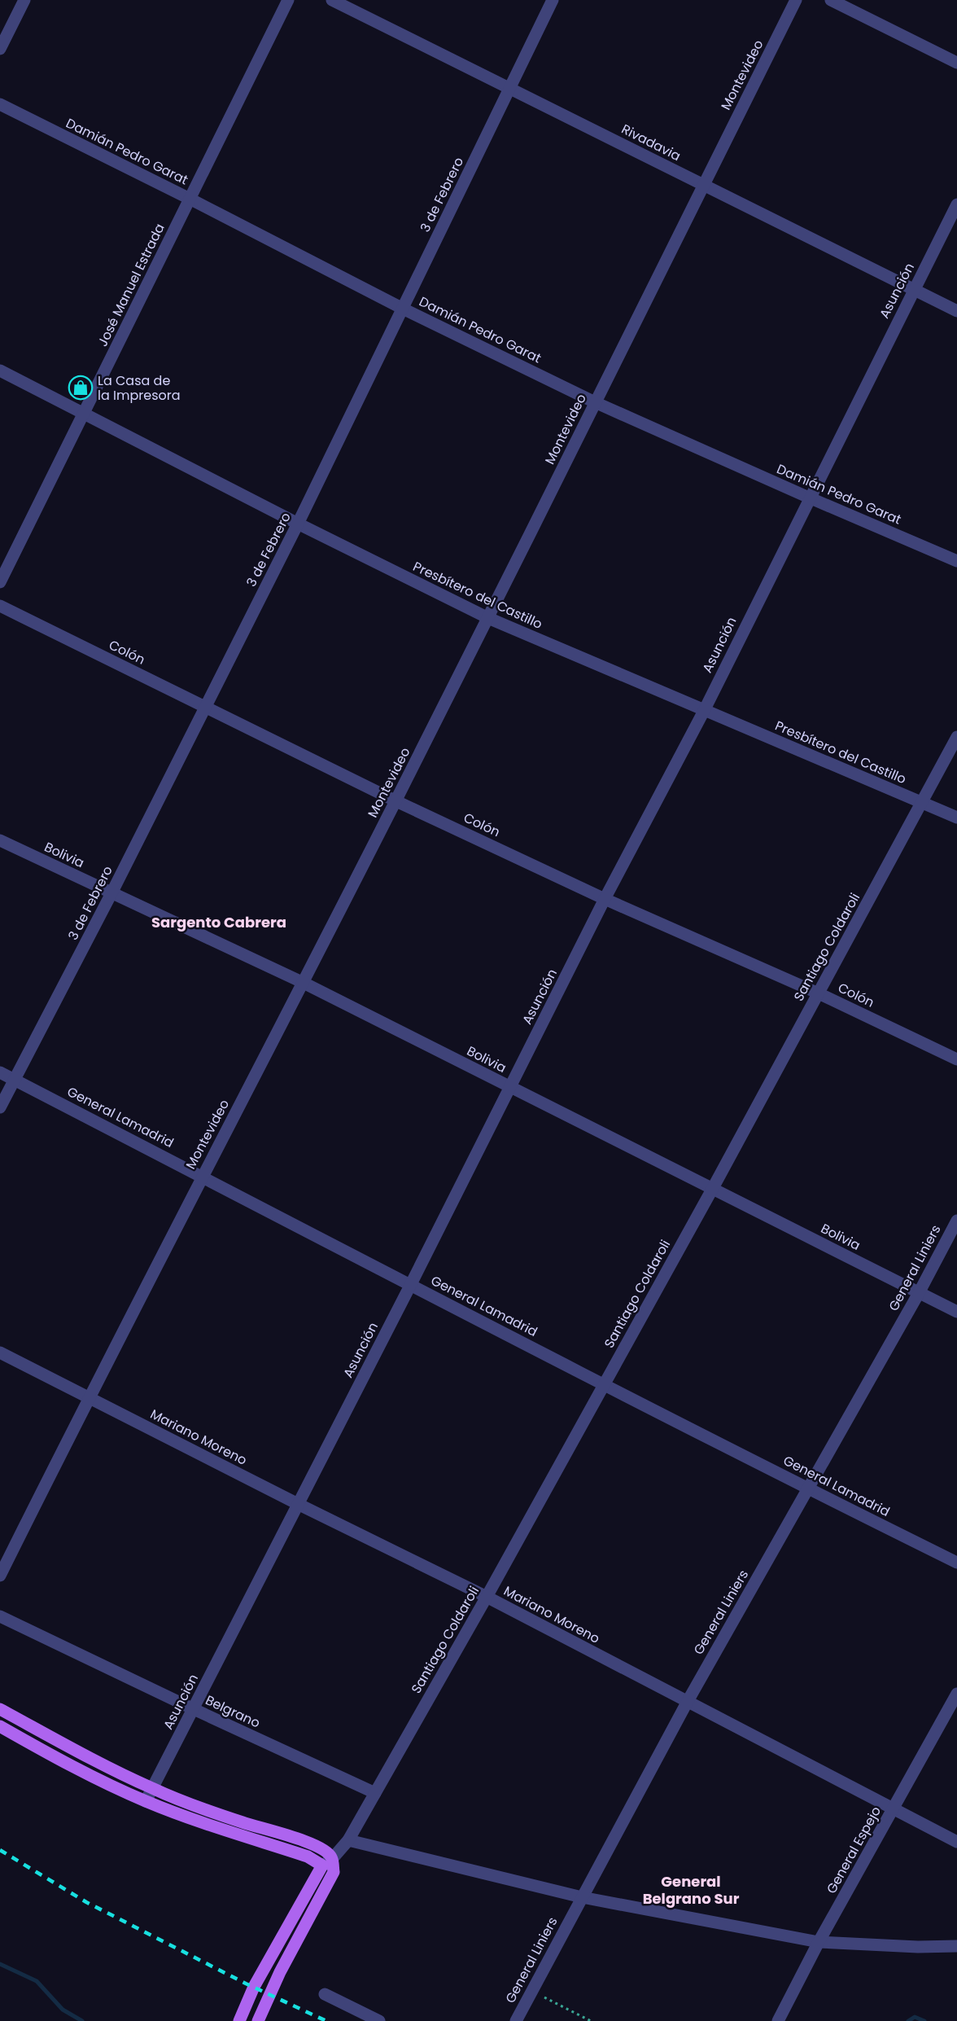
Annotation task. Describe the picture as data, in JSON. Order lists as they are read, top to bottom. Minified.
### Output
{"streets":{"main road":["Santiago Coldaroli"],"street":["Montevideo","Rivadavia","Damián Pedro Garat","3 de Febrero","José Manuel Estrada","Asunción","Presbítero del Castillo","Colón","Bolivia","General Lamadrid","General Liniers","Mariano Moreno","Belgrano","General Espejo"]},"crossings":[["Montevideo","Rivadavia"],["Montevideo","Damián Pedro Garat"],["Montevideo","Presbítero del Castillo"],["Montevideo","Colón"],["Montevideo","Bolivia"],["Montevideo","General Lamadrid"],["Montevideo","Mariano Moreno"],["Rivadavia","3 de Febrero"],["Rivadavia","Asunción"],["Damián Pedro Garat","3 de Febrero"],["Damián Pedro Garat","José Manuel Estrada"],["Damián Pedro Garat","Asunción"],["3 de Febrero","Presbítero del Castillo"],["3 de Febrero","Colón"],["3 de Febrero","Bolivia"],["3 de Febrero","General Lamadrid"],["José Manuel Estrada","Presbítero del Castillo"],["Asunción","Presbítero del Castillo"],["Asunción","Colón"],["Asunción","Bolivia"],["Asunción","General Lamadrid"],["Asunción","Mariano Moreno"],["Asunción","Belgrano"],["Presbítero del Castillo","Santiago Coldaroli"],["Colón","Santiago Coldaroli"],["Bolivia","Santiago Coldaroli"],["Bolivia","General Liniers"],["Santiago Coldaroli","General Lamadrid"],["Santiago Coldaroli","Mariano Moreno"],["Santiago Coldaroli","Belgrano"],["General Lamadrid","General Liniers"],["General Liniers","Mariano Moreno"],["Mariano Moreno","General Espejo"]],"districts":["Sargento Cabrera","General Belgrano Sur"],"places":{"shop":["La Casa de la Impresora"]}}
